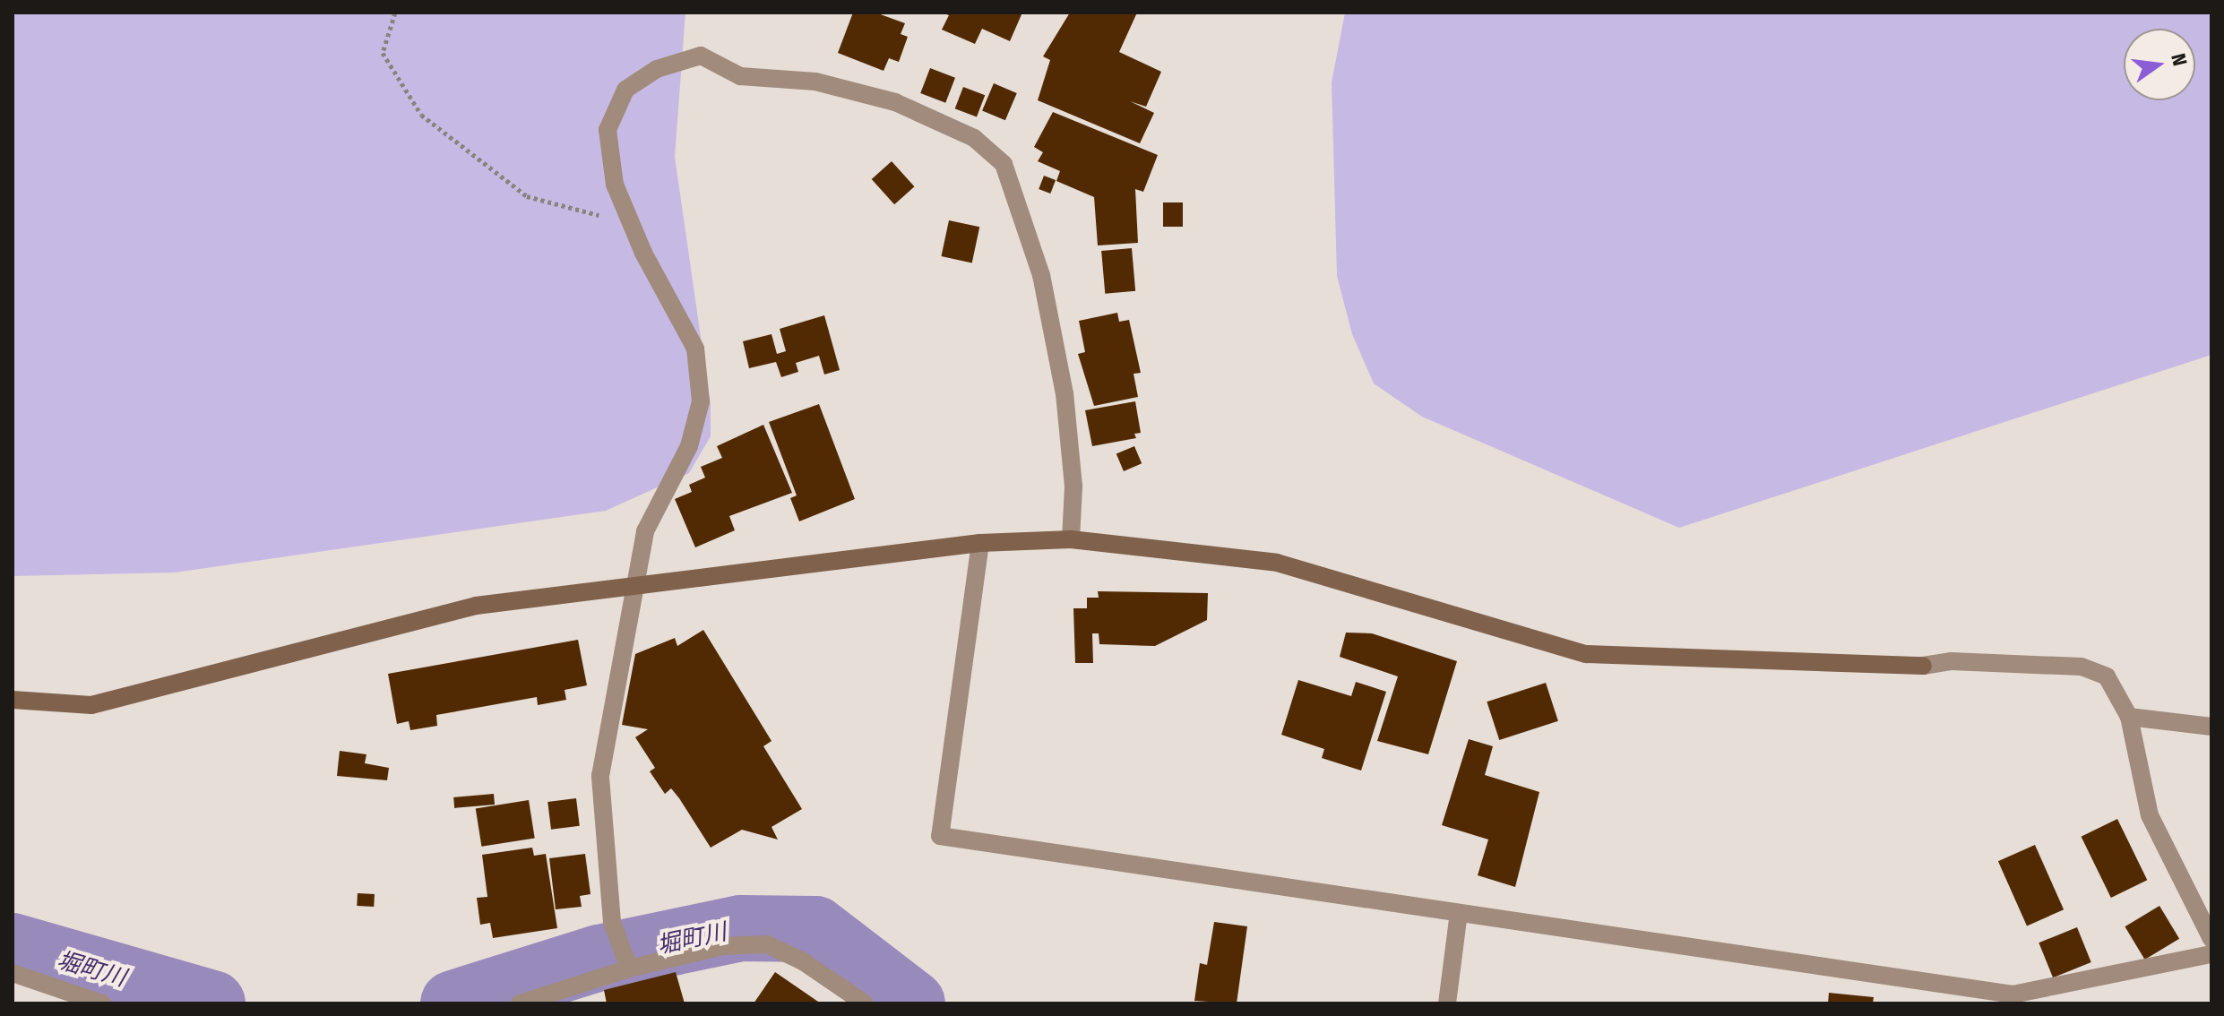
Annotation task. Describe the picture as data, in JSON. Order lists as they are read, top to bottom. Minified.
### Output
{"water":["堀町川"],"north":"right"}
